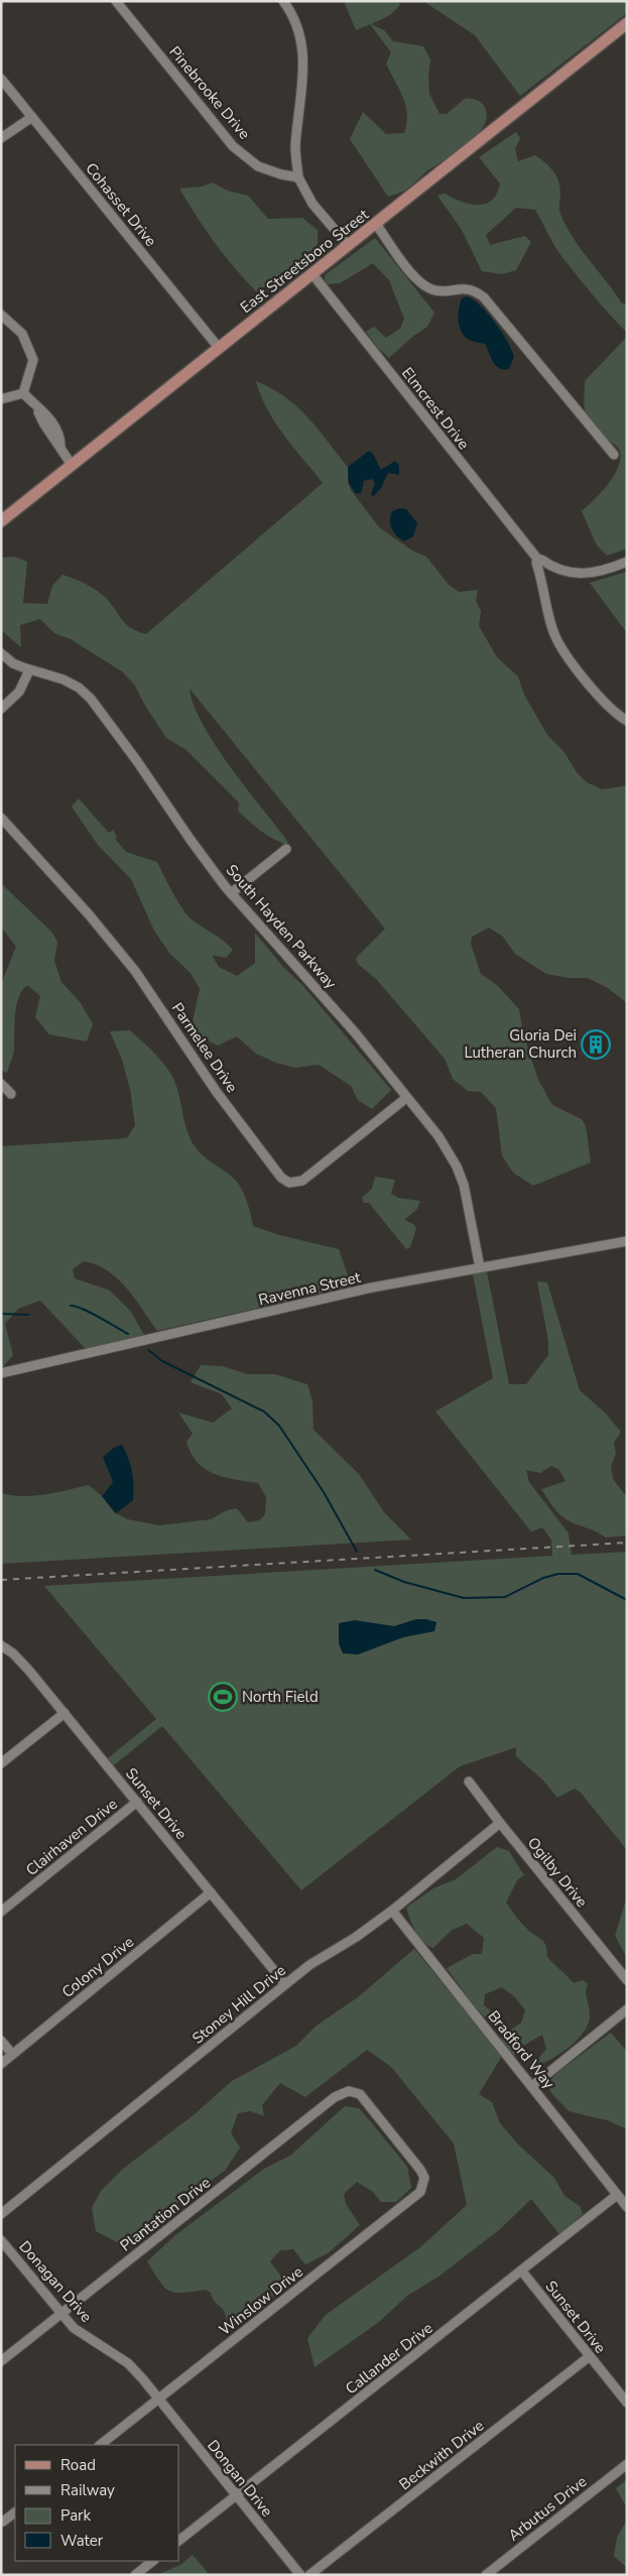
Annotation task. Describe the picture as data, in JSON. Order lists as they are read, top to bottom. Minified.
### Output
{"streets":{"main road":["East Streetsboro Street"],"street":["Pinebrooke Drive","Cohasset Drive","Elmcrest Drive","South Hayden Parkway","Parmelee Drive","Ravenna Street","Sunset Drive","Clairhaven Drive","Ogilby Drive","Colony Drive","Stoney Hill Drive","Bradford Way","Plantation Drive","Donagan Drive","Winslow Drive","Callander Drive","Beckwith Drive","Dongan Drive","Arbutus Drive"]},"crossings":[["Cohasset Drive","East Streetsboro Street"],["East Streetsboro Street","Elmcrest Drive"],["South Hayden Parkway","Parmelee Drive"],["South Hayden Parkway","Ravenna Street"],["Sunset Drive","Clairhaven Drive"],["Sunset Drive","Colony Drive"],["Sunset Drive","Stoney Hill Drive"],["Sunset Drive","Callander Drive"],["Sunset Drive","Beckwith Drive"],["Ogilby Drive","Stoney Hill Drive"],["Stoney Hill Drive","Bradford Way"],["Bradford Way","Callander Drive"],["Plantation Drive","Donagan Drive"],["Plantation Drive","Winslow Drive"],["Donagan Drive","Winslow Drive"],["Donagan Drive","Dongan Drive"],["Winslow Drive","Dongan Drive"],["Callander Drive","Dongan Drive"]],"places":{"building":["Gloria Dei Lutheran Church"],"sports":["North Field"]},"legend":["Road","Railway","Park","Water"]}
